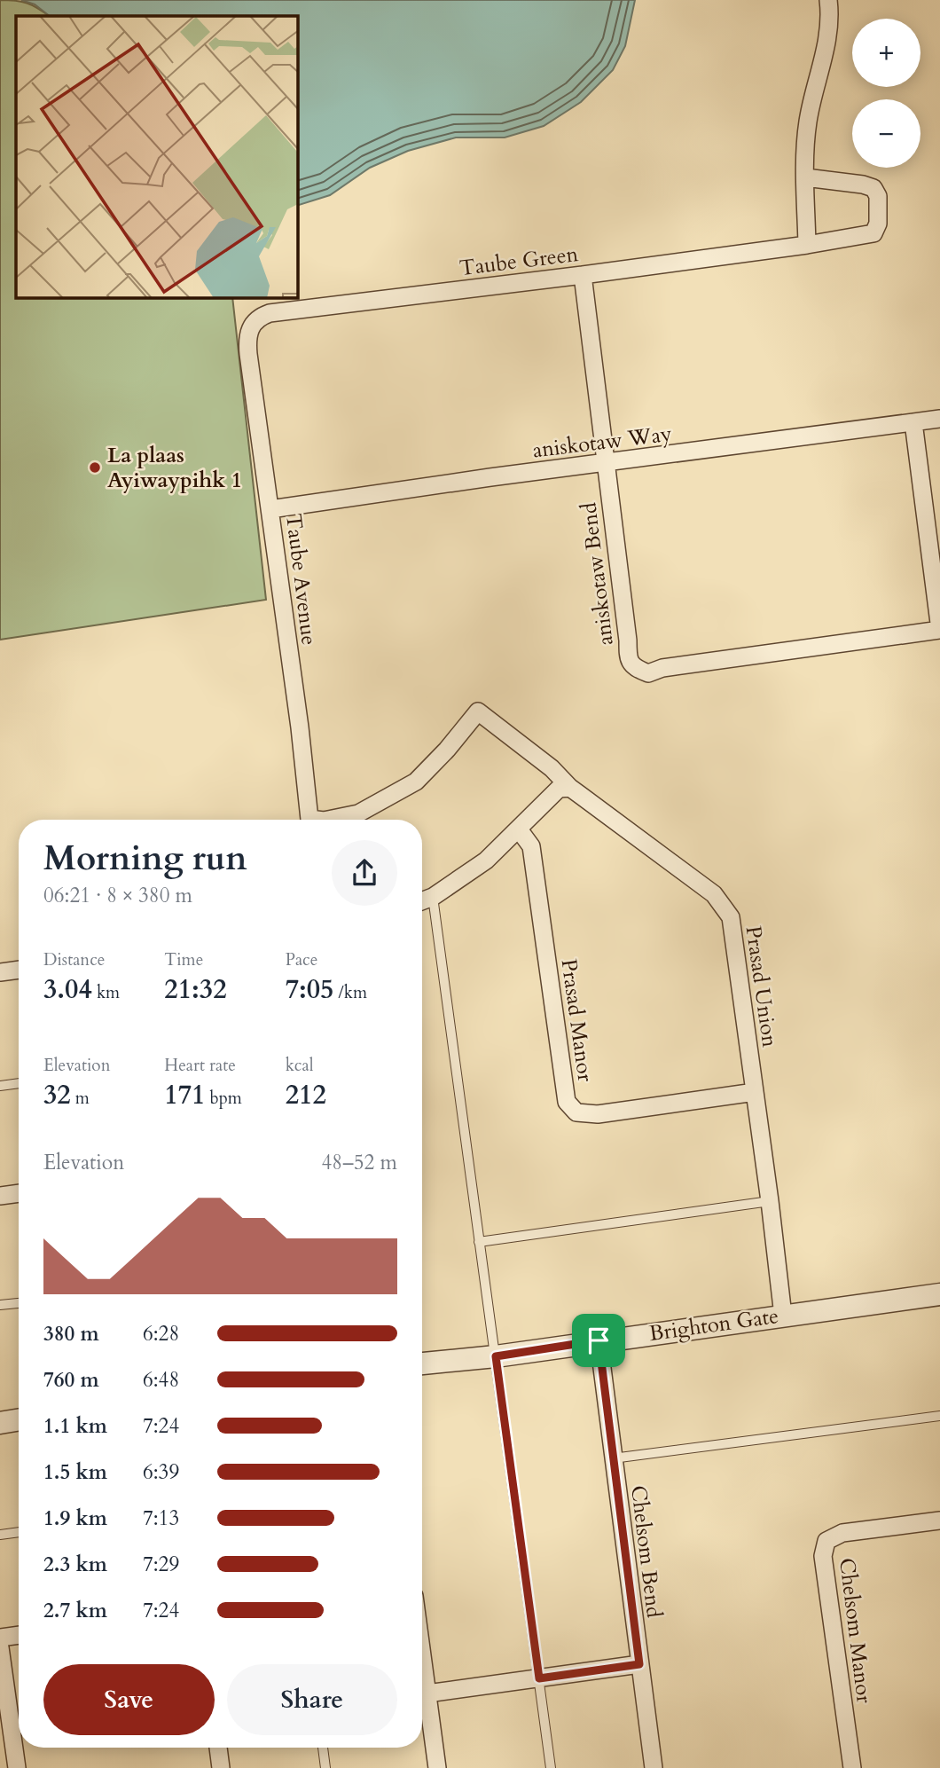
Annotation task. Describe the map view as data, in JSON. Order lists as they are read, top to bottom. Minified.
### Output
{"streets":{"street":["Taube Green","aniskotaw Way","aniskotaw Bend","Taube Avenue","Prasad Union","Prasad Manor","Brighton Gate","Chelsom Bend","Chelsom Manor"]},"crossings":[["Taube Green","aniskotaw Bend"],["Taube Green","Taube Avenue"],["aniskotaw Way","aniskotaw Bend"],["aniskotaw Way","Taube Avenue"],["Prasad Union","Prasad Manor"],["Prasad Union","Brighton Gate"],["Brighton Gate","Chelsom Bend"]],"places":["La plaas Ayiwaypihk 1"],"page":{"map_buttons":["+","−"],"heading":["Morning run","06:21 · 8 × 380 m"],"stats":[["Distance","3.04 km"],["Time","21:32"],["Pace","7:05 /km"],["Elevation","32 m"],["Heart rate","171 bpm"],["kcal","212"]],"chart":["Elevation","48–52 m"],"list":[{"name":"380 m","note":"6:28"},{"name":"760 m","note":"6:48"},{"name":"1.1 km","note":"7:24"},{"name":"1.5 km","note":"6:39"},{"name":"1.9 km","note":"7:13"},{"name":"2.3 km","note":"7:29"},{"name":"2.7 km","note":"7:24"}],"buttons":["Save","Share"]}}
